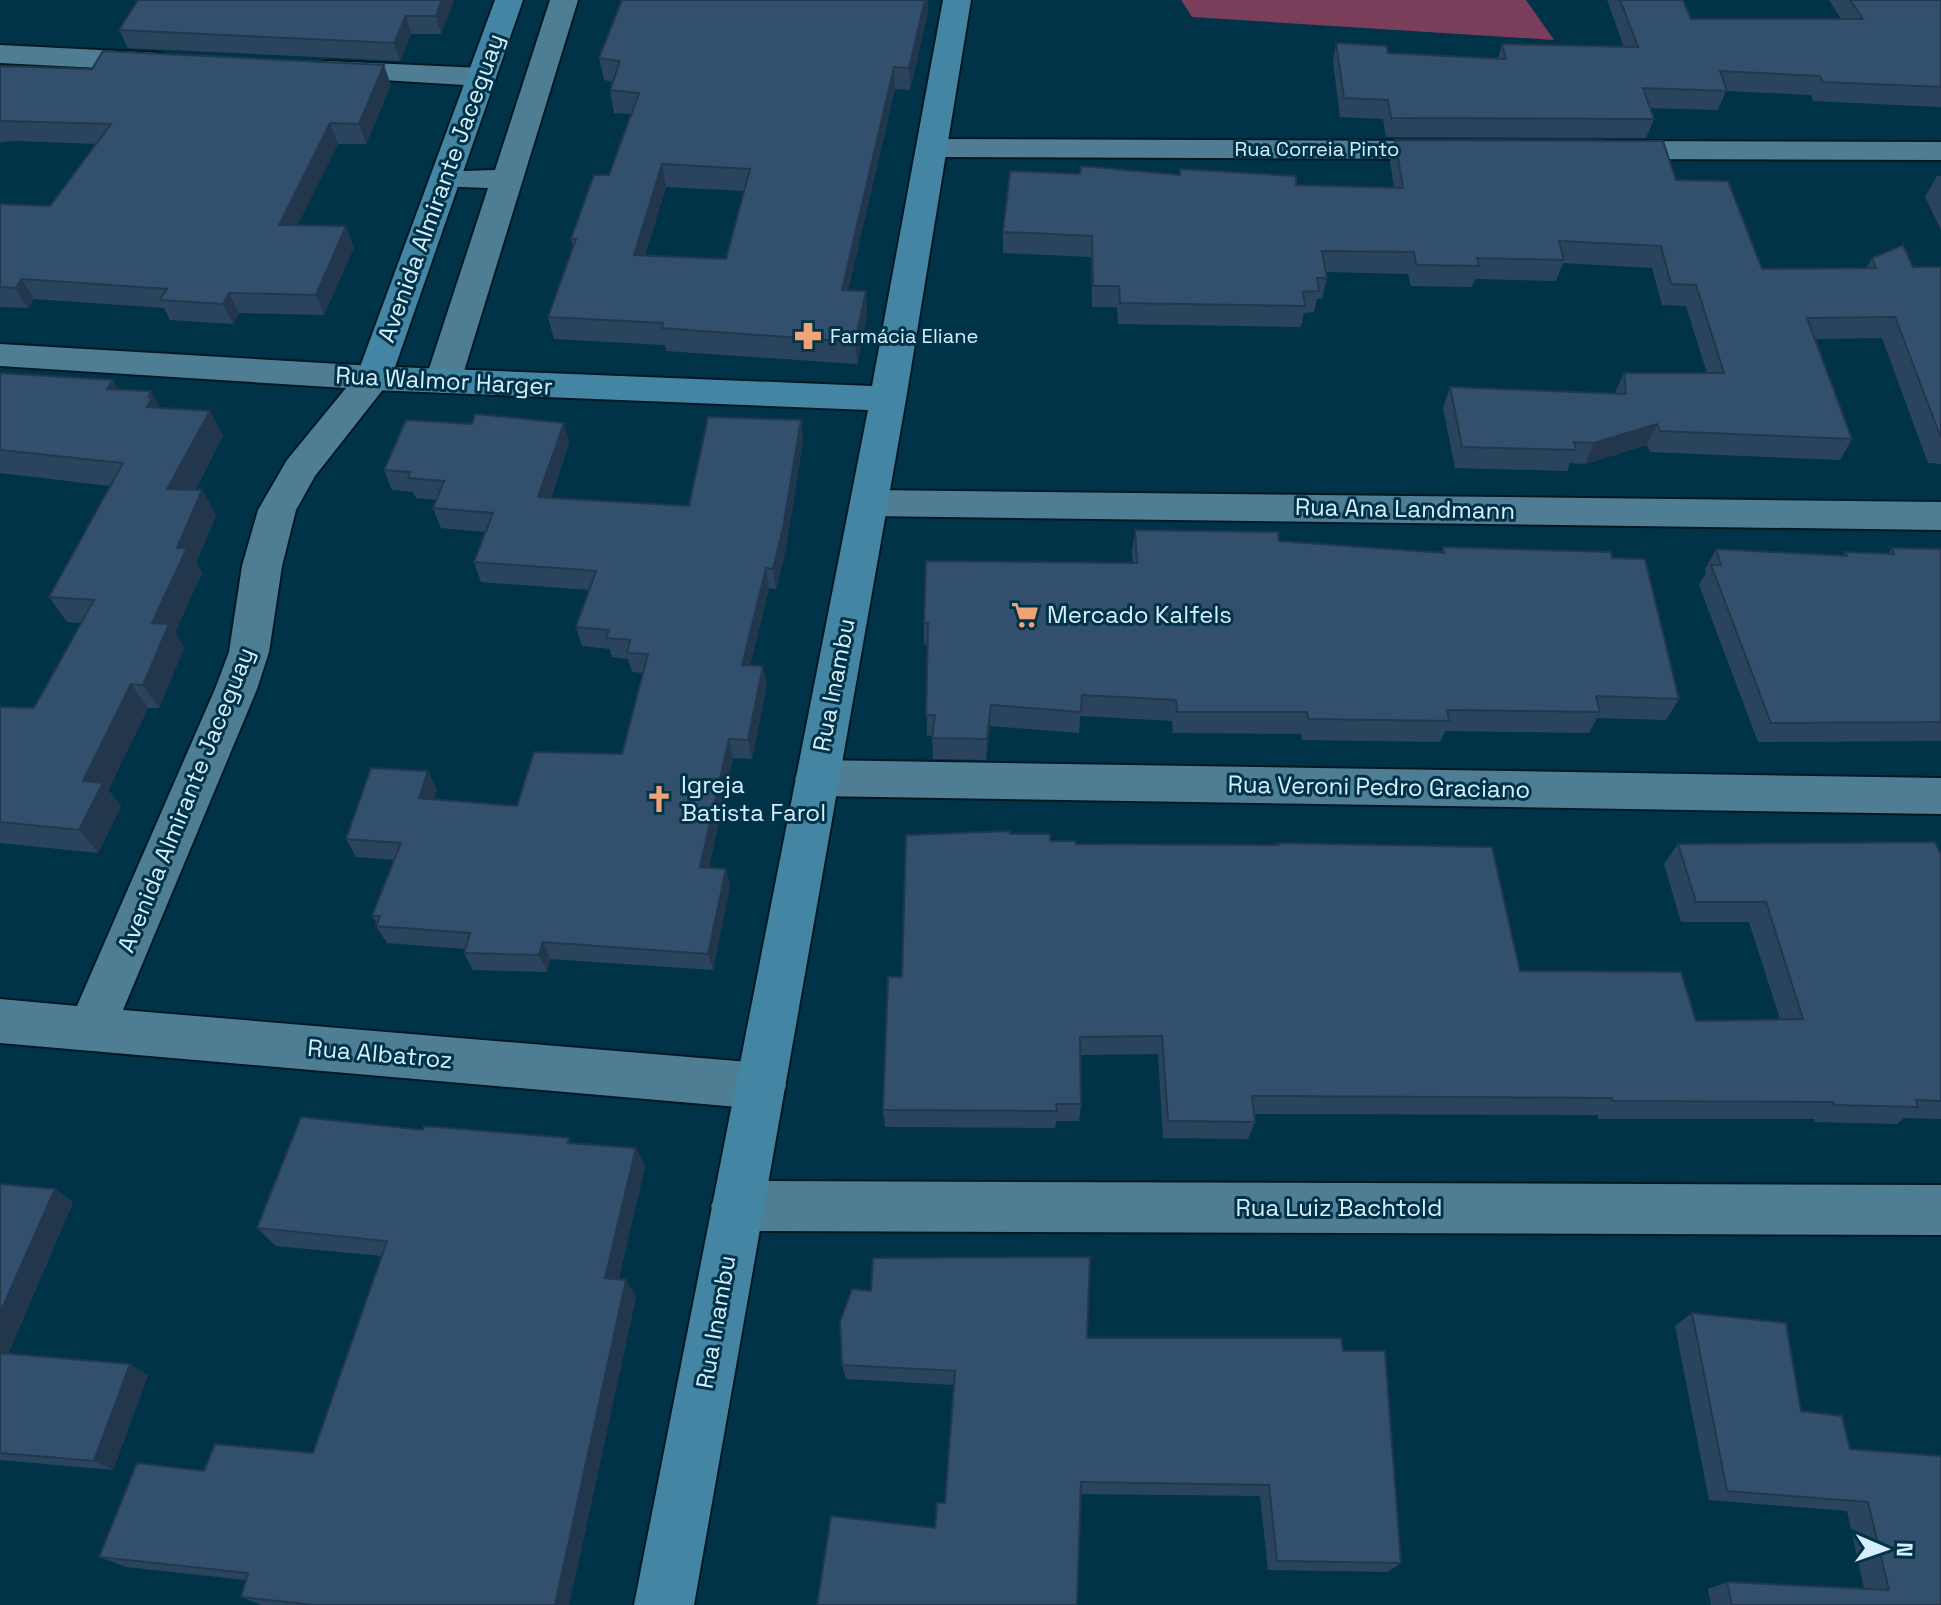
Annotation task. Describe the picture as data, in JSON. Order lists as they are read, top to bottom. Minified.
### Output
{"streets":{"main road":["Avenida Almirante Jaceguay","Rua Walmor Harger","Rua Inambu"],"street":["Rua Correia Pinto","Rua Ana Landmann","Rua Veroni Pedro Graciano","Rua Albatroz","Rua Luiz Bachtold"]},"crossings":[["Rua Correia Pinto","Rua Inambu"],["Avenida Almirante Jaceguay","Rua Walmor Harger"],["Avenida Almirante Jaceguay","Rua Albatroz"],["Rua Walmor Harger","Rua Inambu"],["Rua Ana Landmann","Rua Inambu"],["Rua Inambu","Rua Veroni Pedro Graciano"],["Rua Inambu","Rua Albatroz"],["Rua Inambu","Rua Luiz Bachtold"]],"places":{"pharmacy":["Farmácia Eliane"],"supermarket":["Mercado Kalfels"],"church":["Igreja Batista Farol"]},"north":"right"}
